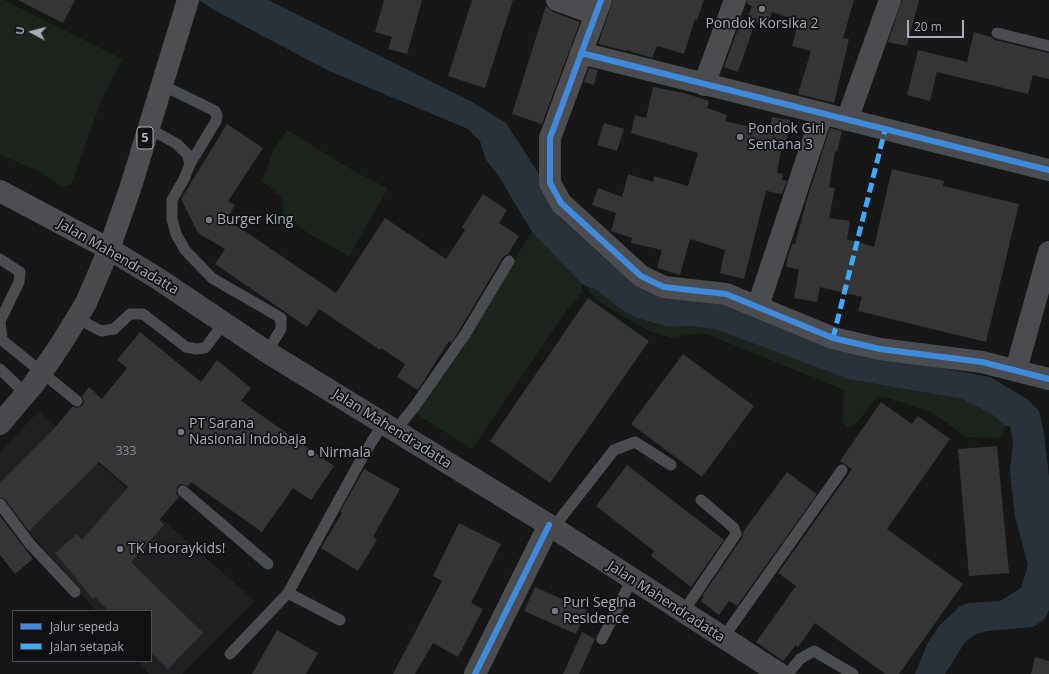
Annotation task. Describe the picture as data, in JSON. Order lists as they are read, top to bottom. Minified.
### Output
{"streets":{"highway":["5","Jalan Mahendradatta"]},"crossings":[["5","Jalan Mahendradatta"]],"places":["Pondok Korsika 2","Pondok Giri Sentana 3","Burger King","PT Sarana Nasional Indobaja","Nirmala","TK Hooraykids!","Puri Segina Residence"],"house_numbers":["333"],"legend":["Jalur sepeda","Jalan setapak"],"scale_bar":"20 m","north":"left"}
